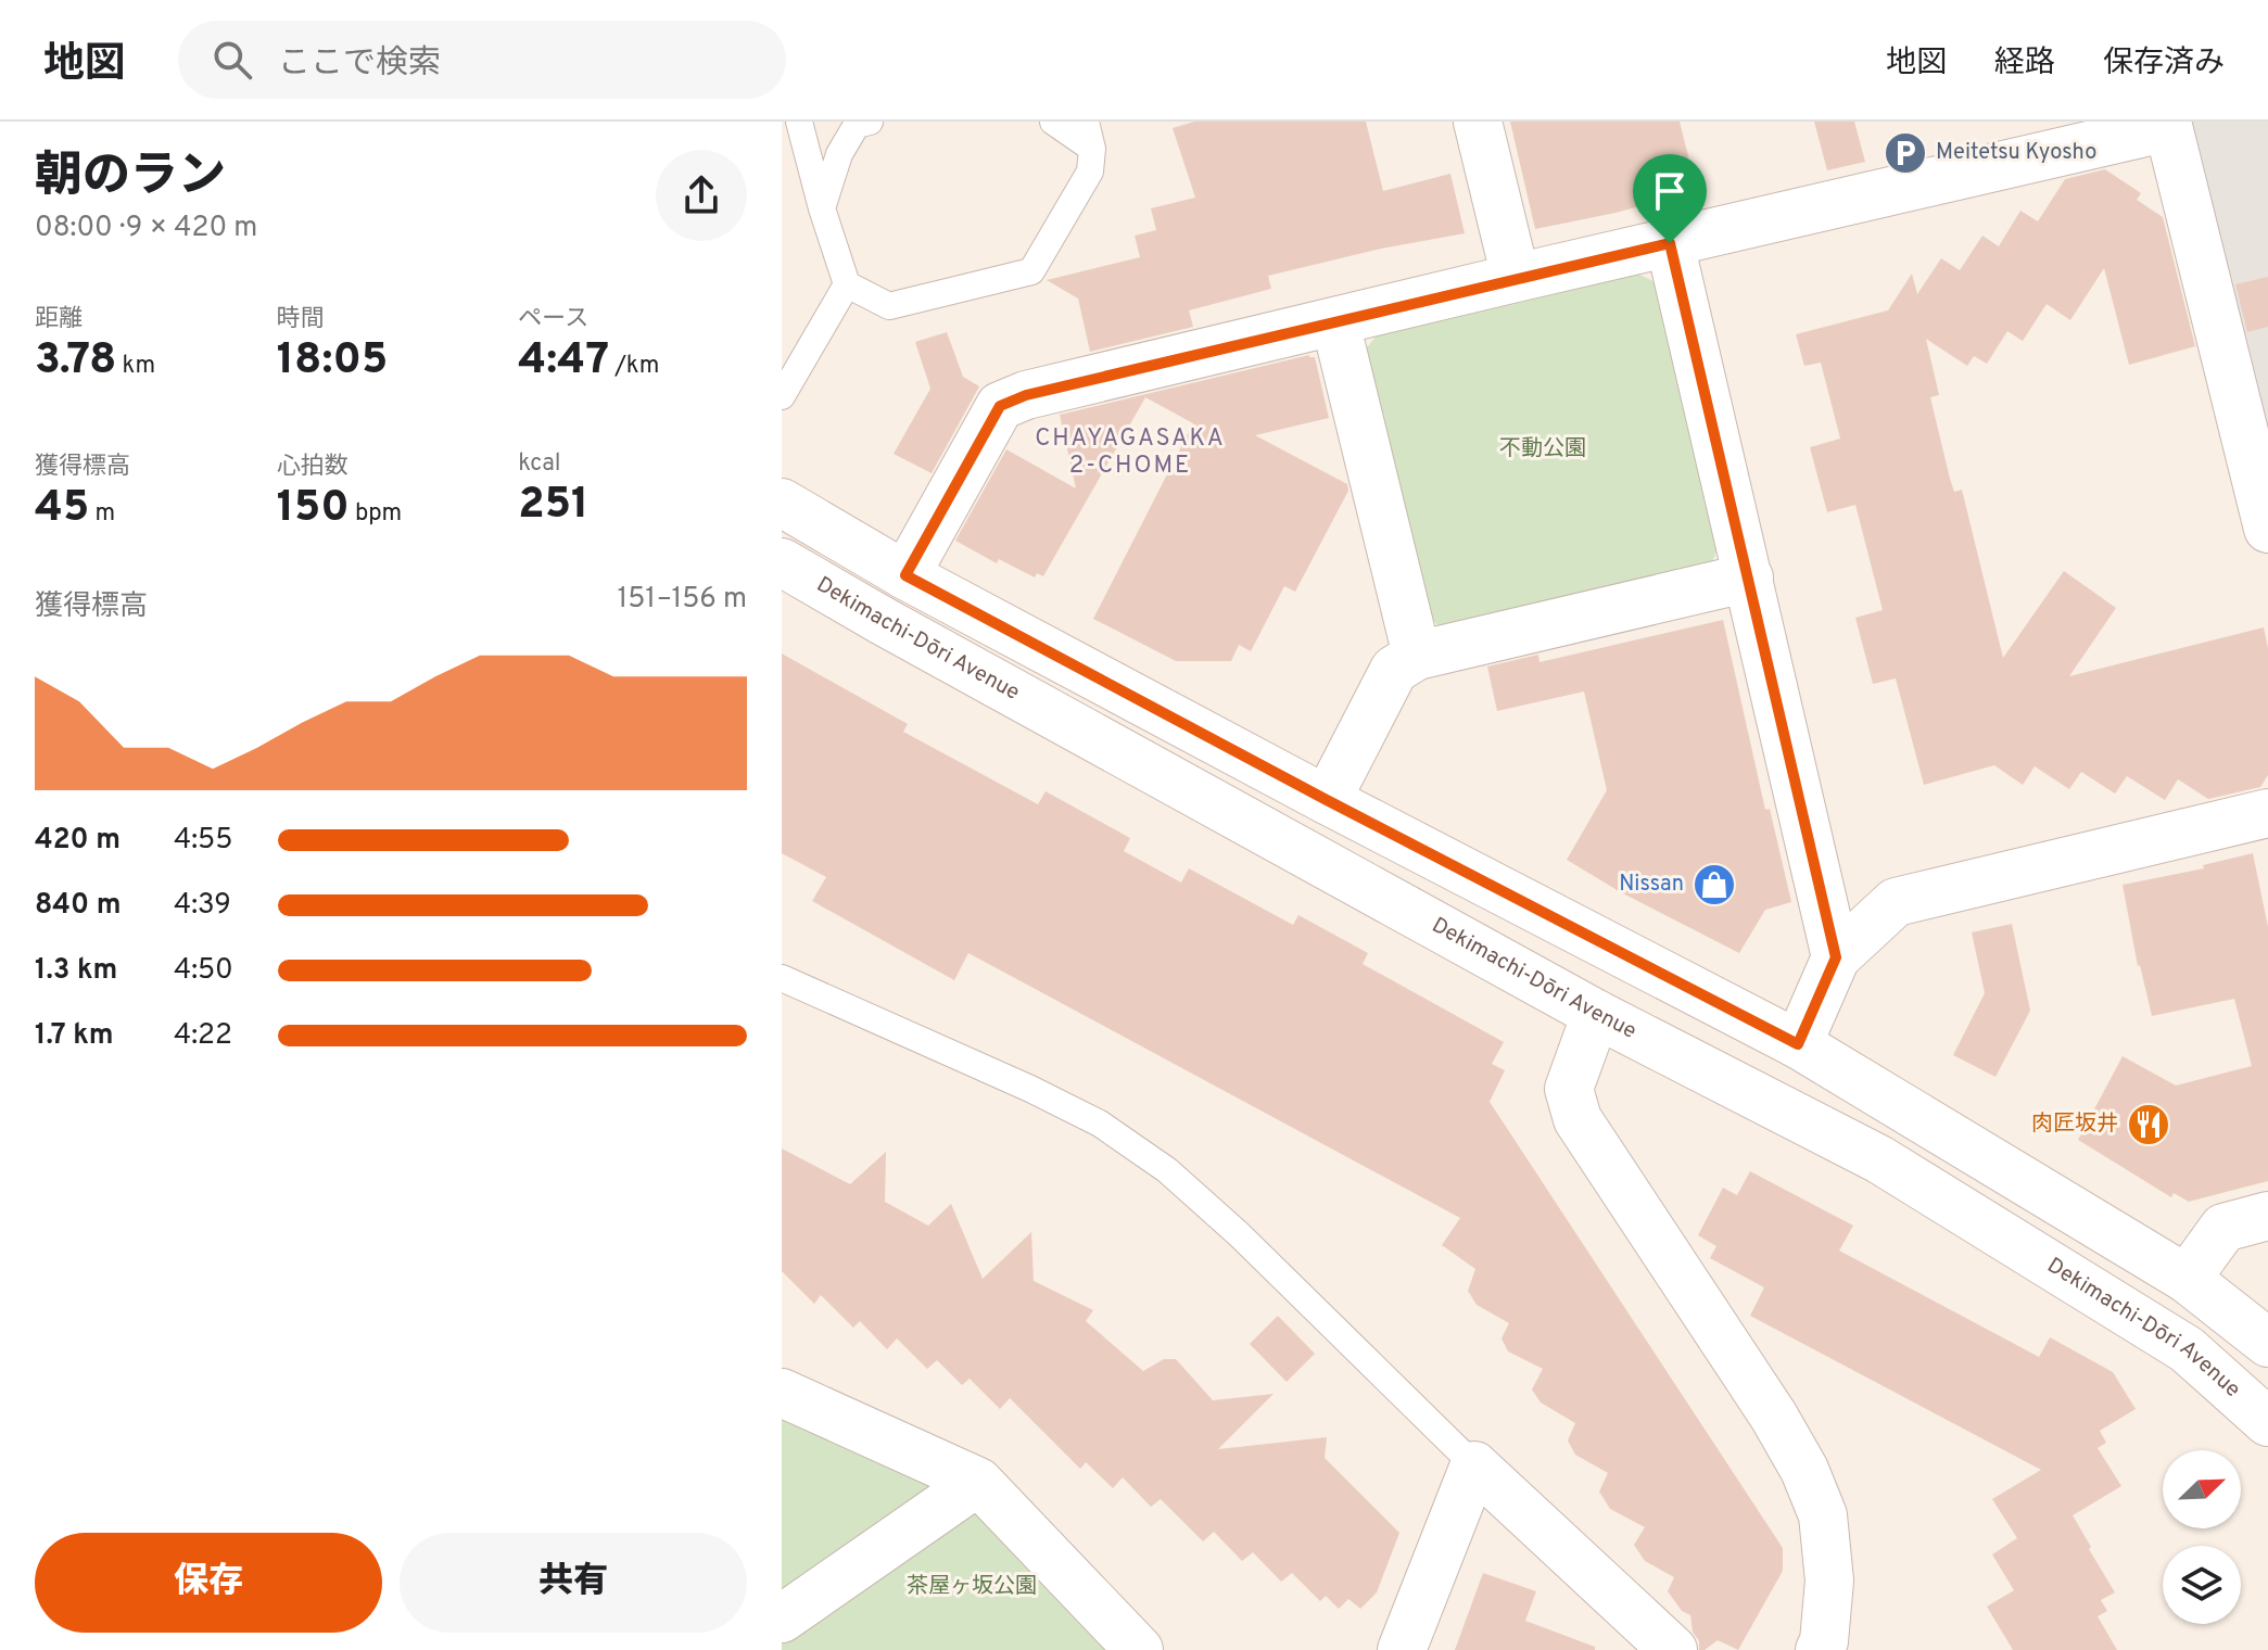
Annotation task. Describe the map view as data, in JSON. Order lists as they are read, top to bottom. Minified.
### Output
{"streets":{"street":["Dekimachi-Dōri Avenue"]},"districts":["CHAYAGASAKA 2-CHOME"],"parks":["不動公園","茶屋ヶ坂公園"],"places":{"parking":["Meitetsu Kyosho"],"shop":["Nissan"],"restaurant":["肉匠坂井"]},"north":"top right","page":{"header":"地図","search":"ここで検索","nav":["地図","経路","保存済み"],"heading":["朝のラン","08:00 · 9 × 420 m"],"stats":[["距離","3.78 km"],["時間","18:05"],["ペース","4:47 /km"],["獲得標高","45 m"],["心拍数","150 bpm"],["kcal","251"]],"chart":["獲得標高","151–156 m"],"list":[{"name":"420 m","note":"4:55"},{"name":"840 m","note":"4:39"},{"name":"1.3 km","note":"4:50"},{"name":"1.7 km","note":"4:22"}],"buttons":["保存","共有"]}}
